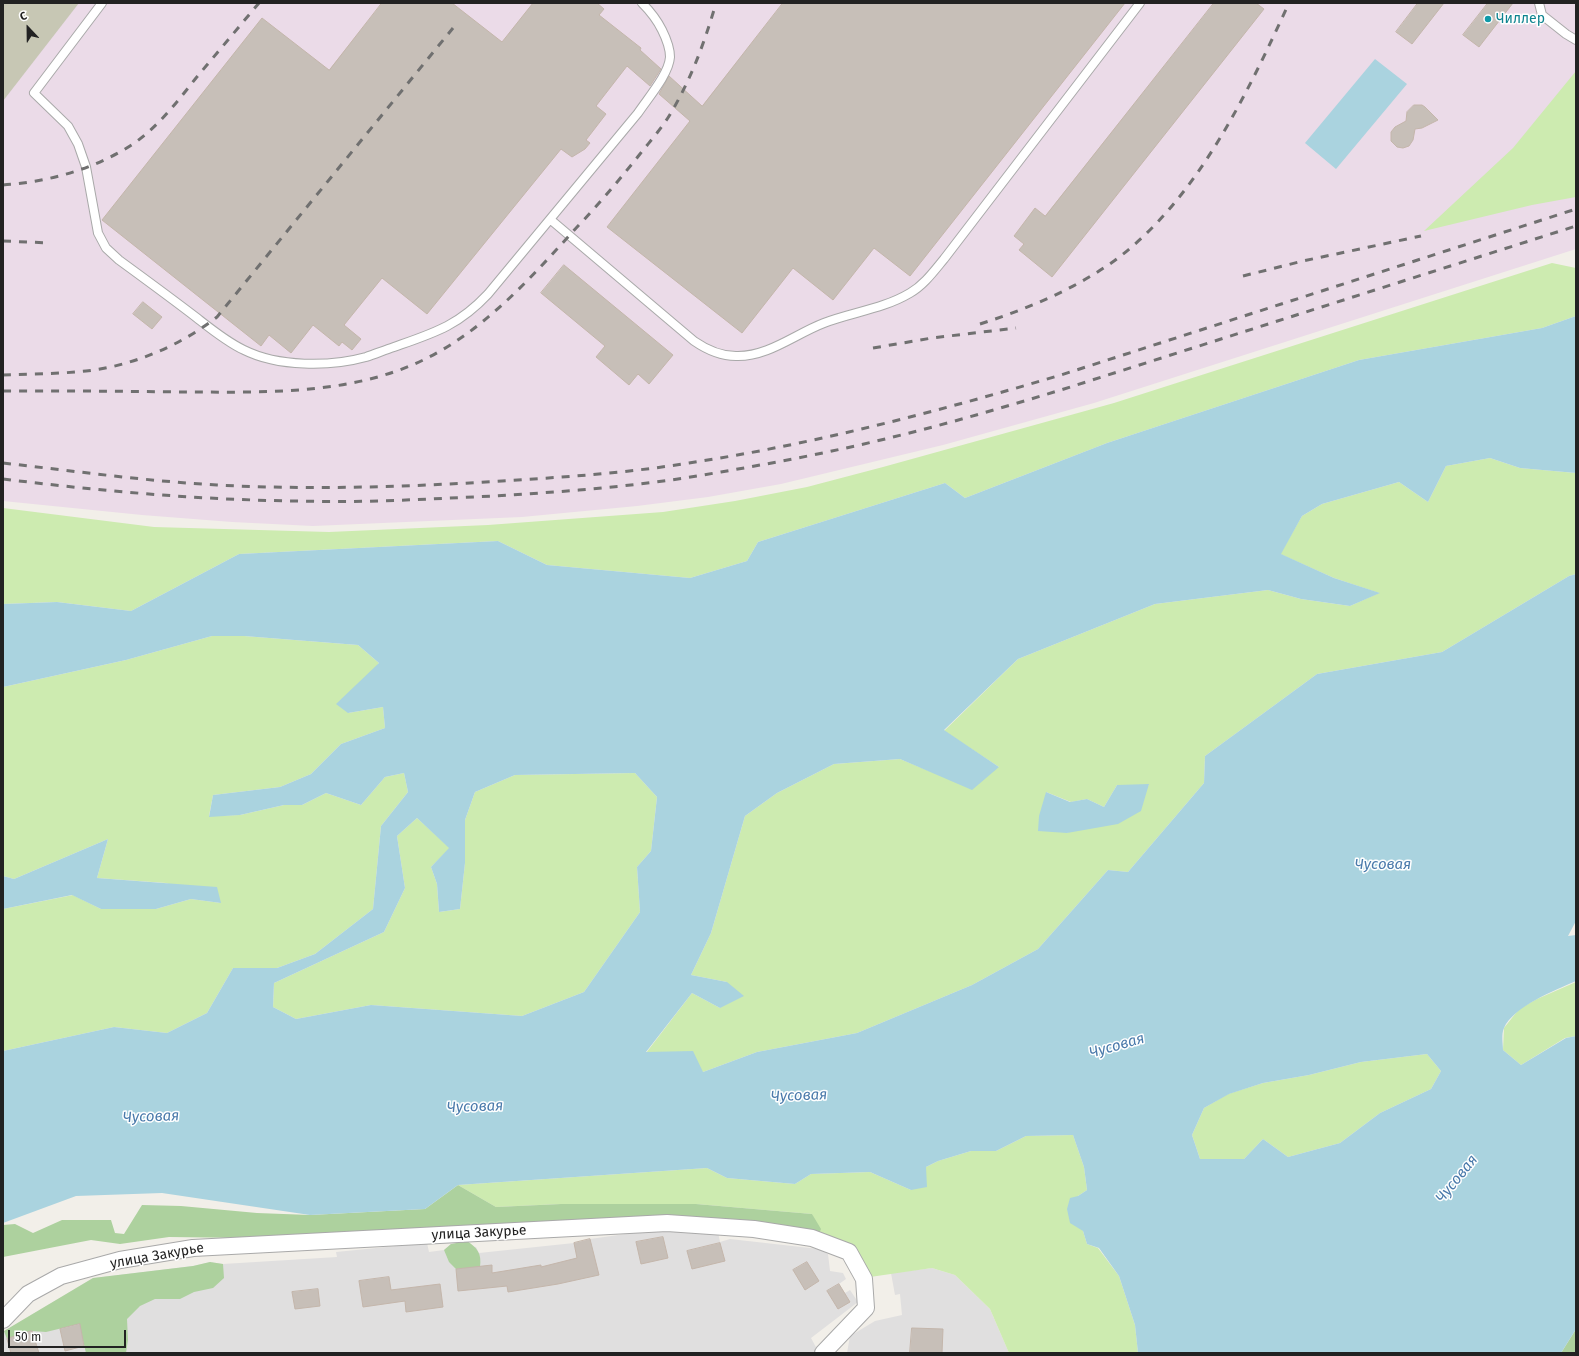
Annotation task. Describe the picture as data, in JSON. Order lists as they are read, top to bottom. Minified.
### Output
{"streets":{"street":["улица Закурье"]},"water":["Чусовая"],"places":["Чиллер"],"scale_bar":"50 m","north":"top"}
